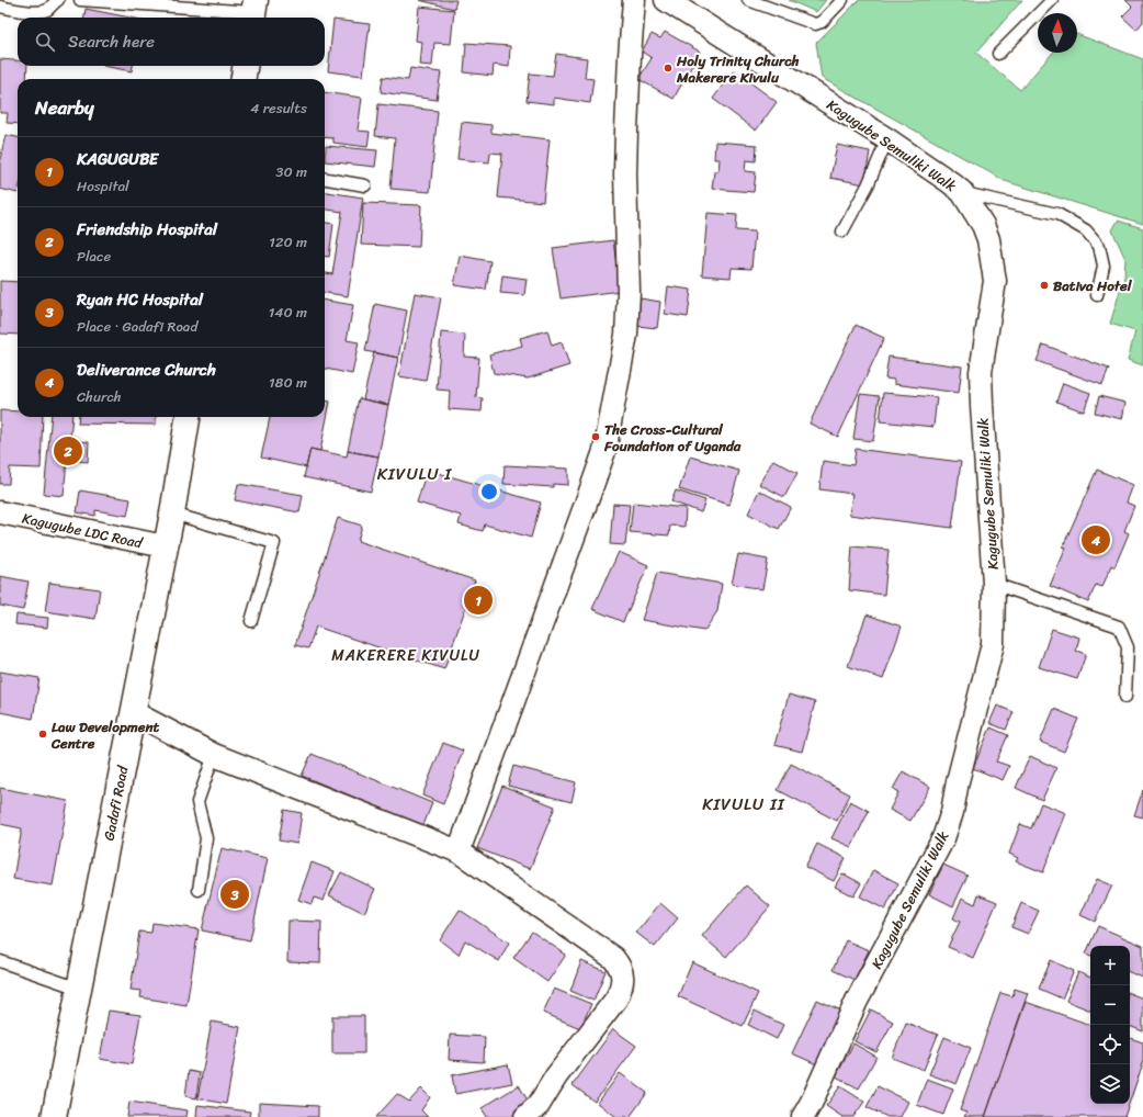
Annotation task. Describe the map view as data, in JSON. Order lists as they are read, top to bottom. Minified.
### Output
{"streets":{"street":["Kagugube Semuliki Walk","Kagugube LDC Road","Gadafi Road"]},"crossings":[["Kagugube LDC Road","Gadafi Road"]],"districts":["KIVULU I","MAKERERE KIVULU","KIVULU II"],"places":["Holy Trinity Church Makerere Kivulu","Bativa Hotel","The Cross-Cultural Foundation of Uganda","Law Development Centre"],"north":"top","page":{"search":"Search here","heading":["Nearby","4 results"],"list":[{"mark":"1","name":"KAGUGUBE","note":"Hospital","value":"30 m"},{"mark":"2","name":"Friendship Hospital","note":"Place","value":"120 m"},{"mark":"3","name":"Ryan HC Hospital","note":"Place · Gadafi Road","value":"140 m"},{"mark":"4","name":"Deliverance Church","note":"Church","value":"180 m"}],"pins":["2","4","1","3"],"map_buttons":["+","−"]}}
